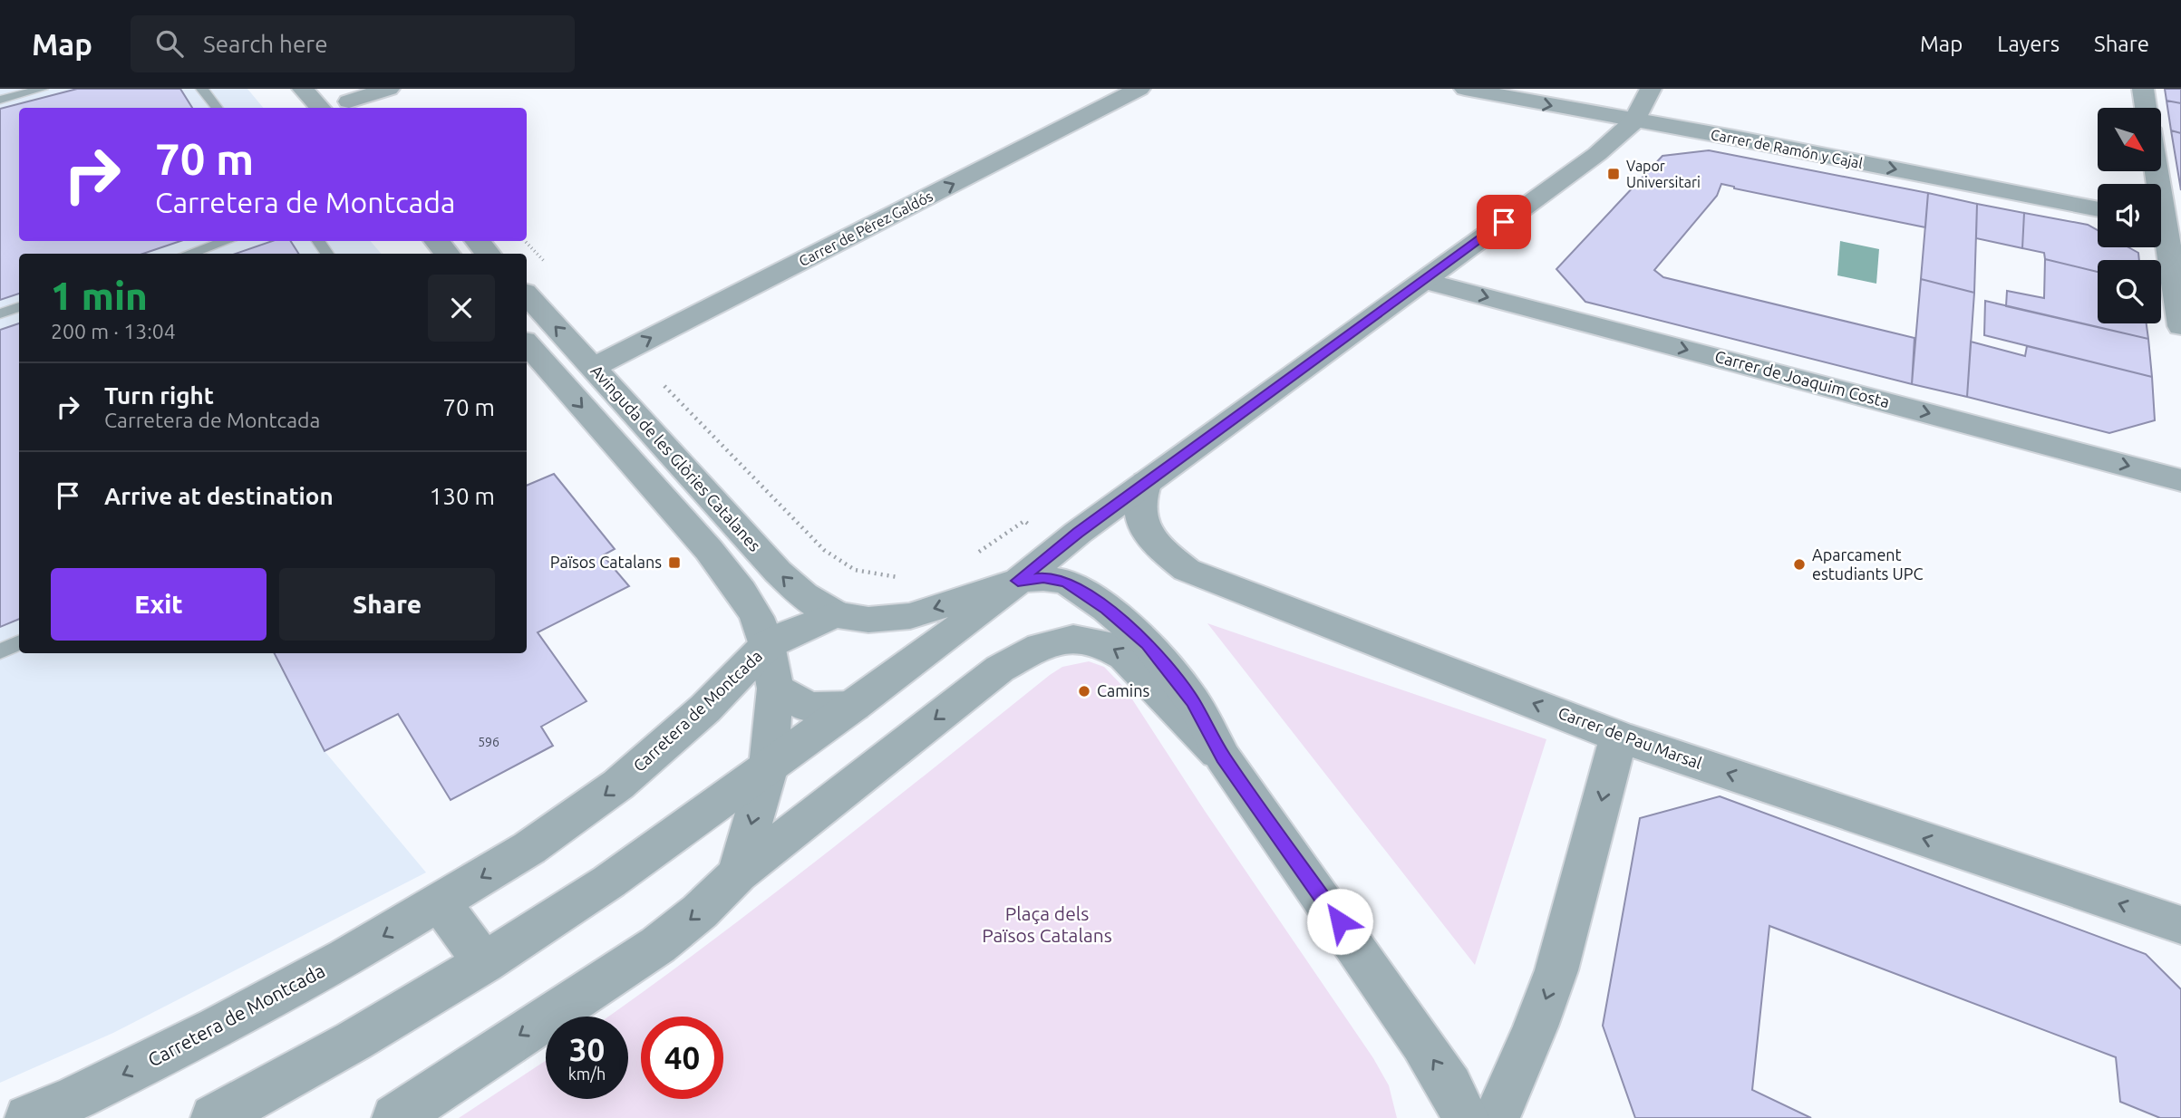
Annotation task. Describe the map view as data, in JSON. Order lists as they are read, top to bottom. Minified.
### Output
{"streets":{"street":["Carrer de Ramón y Cajal","Carrer de Pérez Galdós","Carrer de Joaquim Costa","Avinguda de les Glòries Catalanes","Carretera de Montcada","Carrer de Pau Marsal"]},"crossings":[["Carrer de Ramón y Cajal","Carretera de Montcada"],["Carrer de Pérez Galdós","Avinguda de les Glòries Catalanes"],["Carrer de Joaquim Costa","Carretera de Montcada"],["Avinguda de les Glòries Catalanes","Carretera de Montcada"],["Carretera de Montcada","Carrer de Pau Marsal"]],"one_way":["Carrer de Ramón y Cajal","Carrer de Pérez Galdós","Carrer de Joaquim Costa","Carrer de Pau Marsal"],"parks":["Plaça dels Països Catalans"],"places":{"transit":["Vapor Universitari","Països Catalans"],"other":["Aparcament estudiants UPC","Camins"]},"house_numbers":["596"],"north":"bottom right","page":{"header":"Map","search":"Search here","nav":["Map","Layers","Share"],"turn":["70 m","Carretera de Montcada"],"heading":["1 min","200 m · 13:04"],"list":[{"name":"Turn right","note":"Carretera de Montcada","value":"70 m"},{"name":"Arrive at destination","value":"130 m"}],"buttons":["Exit","Share"],"speed":"30 km/h","limit":"40"}}
